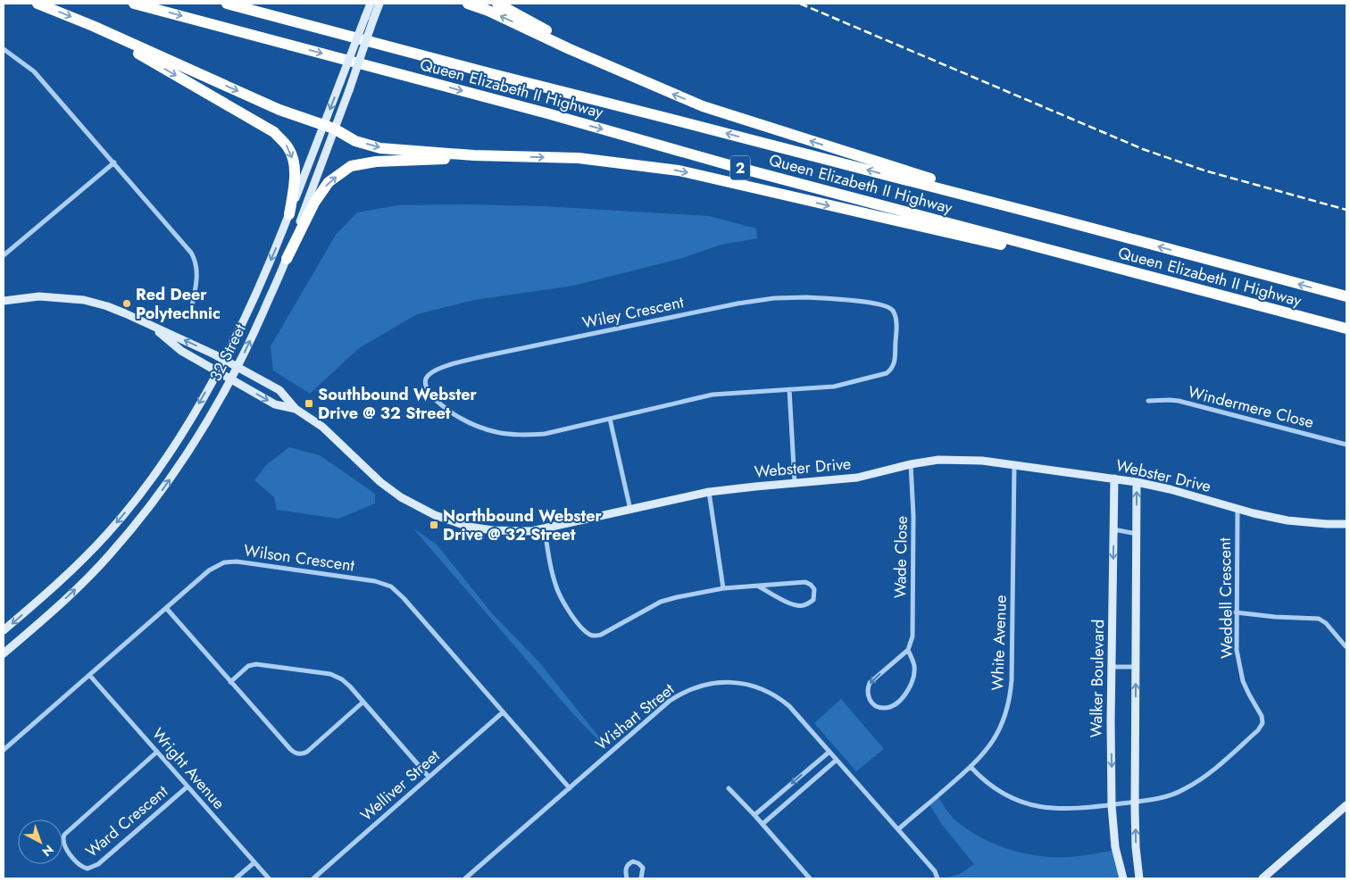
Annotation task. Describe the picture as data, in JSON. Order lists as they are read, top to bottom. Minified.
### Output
{"streets":{"highway":["Queen Elizabeth II Highway","2"],"street":["Wiley Crescent","32 Street","Windermere Close","Webster Drive","Wade Close","Wilson Crescent","Weddell Crescent","White Avenue","Walker Boulevard","Wishart Street","Wright Avenue","Welliver Street","Ward Crescent"]},"crossings":[["32 Street","Webster Drive"],["Webster Drive","Wade Close"],["Webster Drive","Weddell Crescent"],["Webster Drive","White Avenue"],["Webster Drive","Walker Boulevard"],["Wilson Crescent","Wishart Street"],["Wilson Crescent","Wright Avenue"],["Wilson Crescent","Welliver Street"],["Weddell Crescent","White Avenue"],["Weddell Crescent","Walker Boulevard"],["White Avenue","Wishart Street"],["Wright Avenue","Ward Crescent"]],"places":{"other":["Red Deer Polytechnic"],"transit":["Southbound Webster Drive @ 32 Street","Northbound Webster Drive @ 32 Street"]},"north":"bottom right"}
